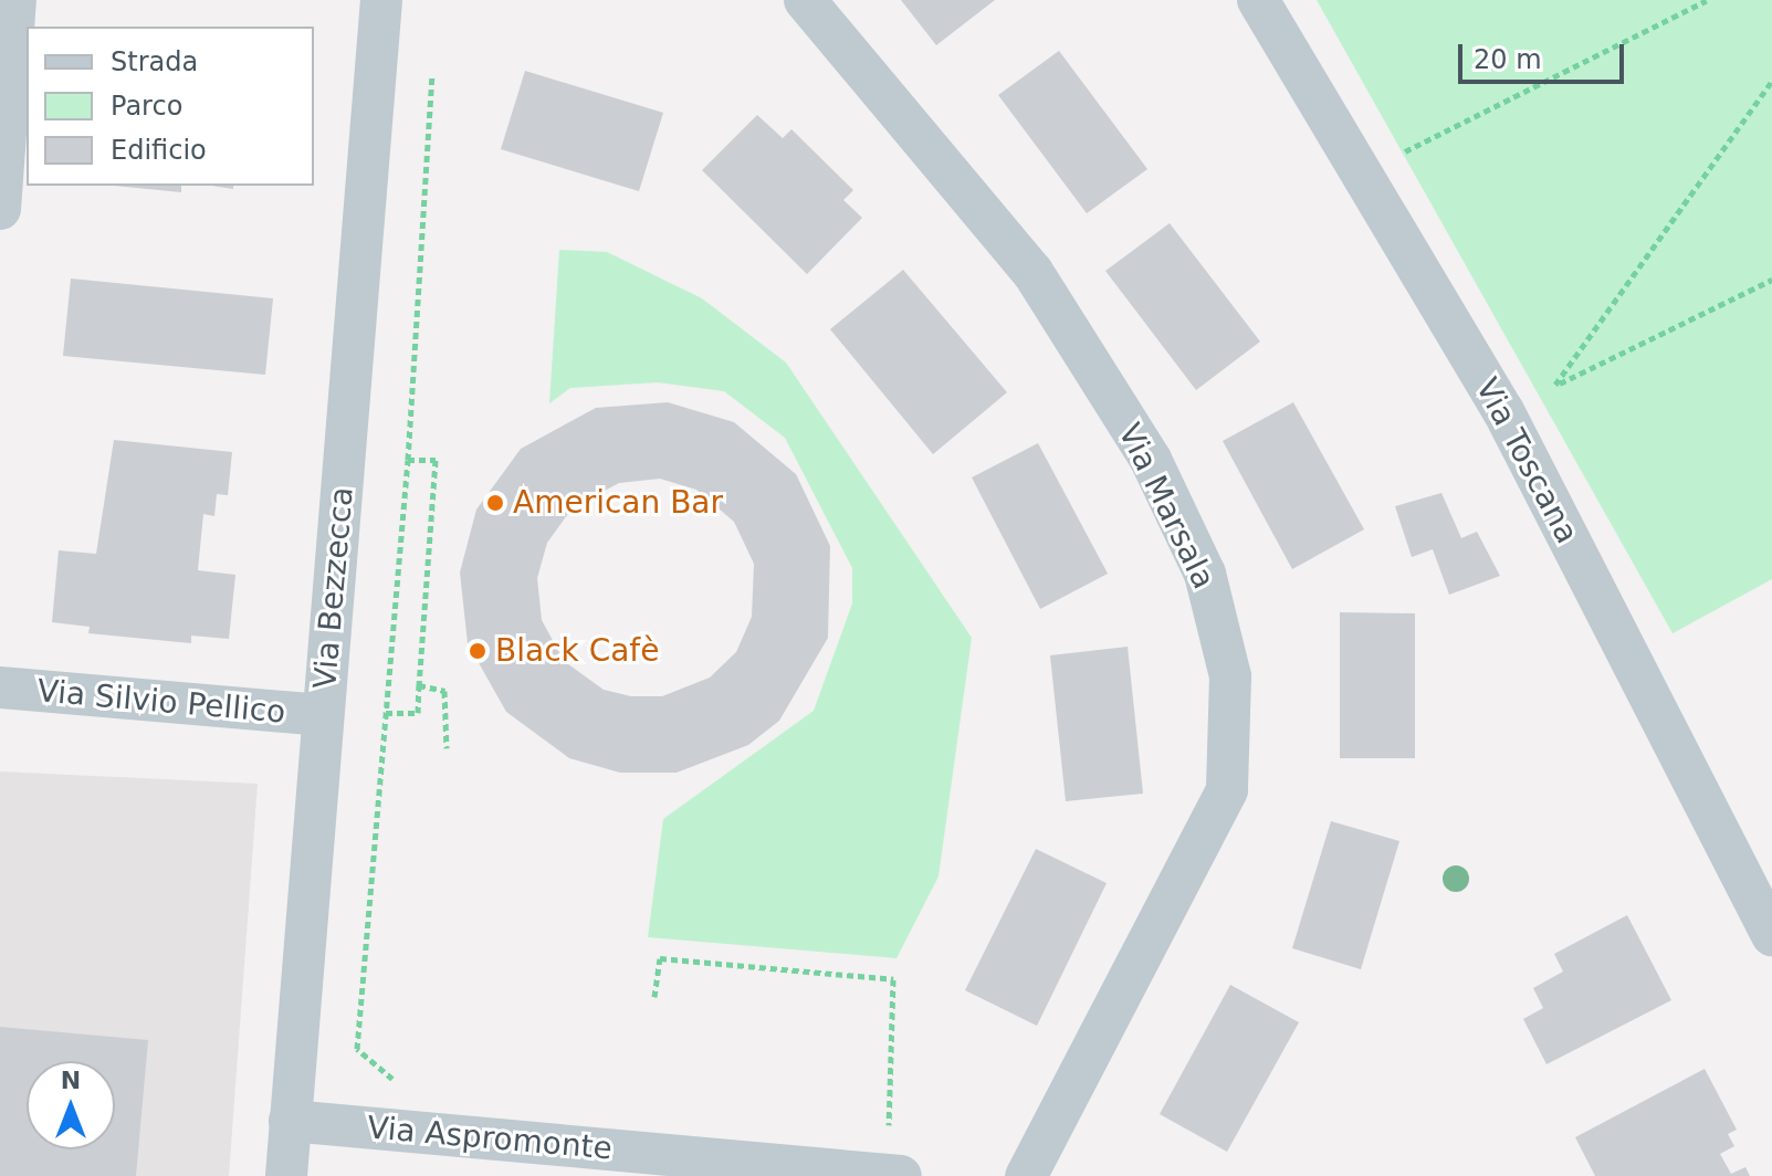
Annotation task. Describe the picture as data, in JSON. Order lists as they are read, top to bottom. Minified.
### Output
{"streets":{"street":["Via Toscana","Via Marsala","Via Bezzecca","Via Silvio Pellico","Via Aspromonte"]},"crossings":[["Via Bezzecca","Via Silvio Pellico"],["Via Bezzecca","Via Aspromonte"]],"places":["American Bar","Black Cafè"],"legend":["Strada","Parco","Edificio"],"scale_bar":"20 m","north":"top"}
